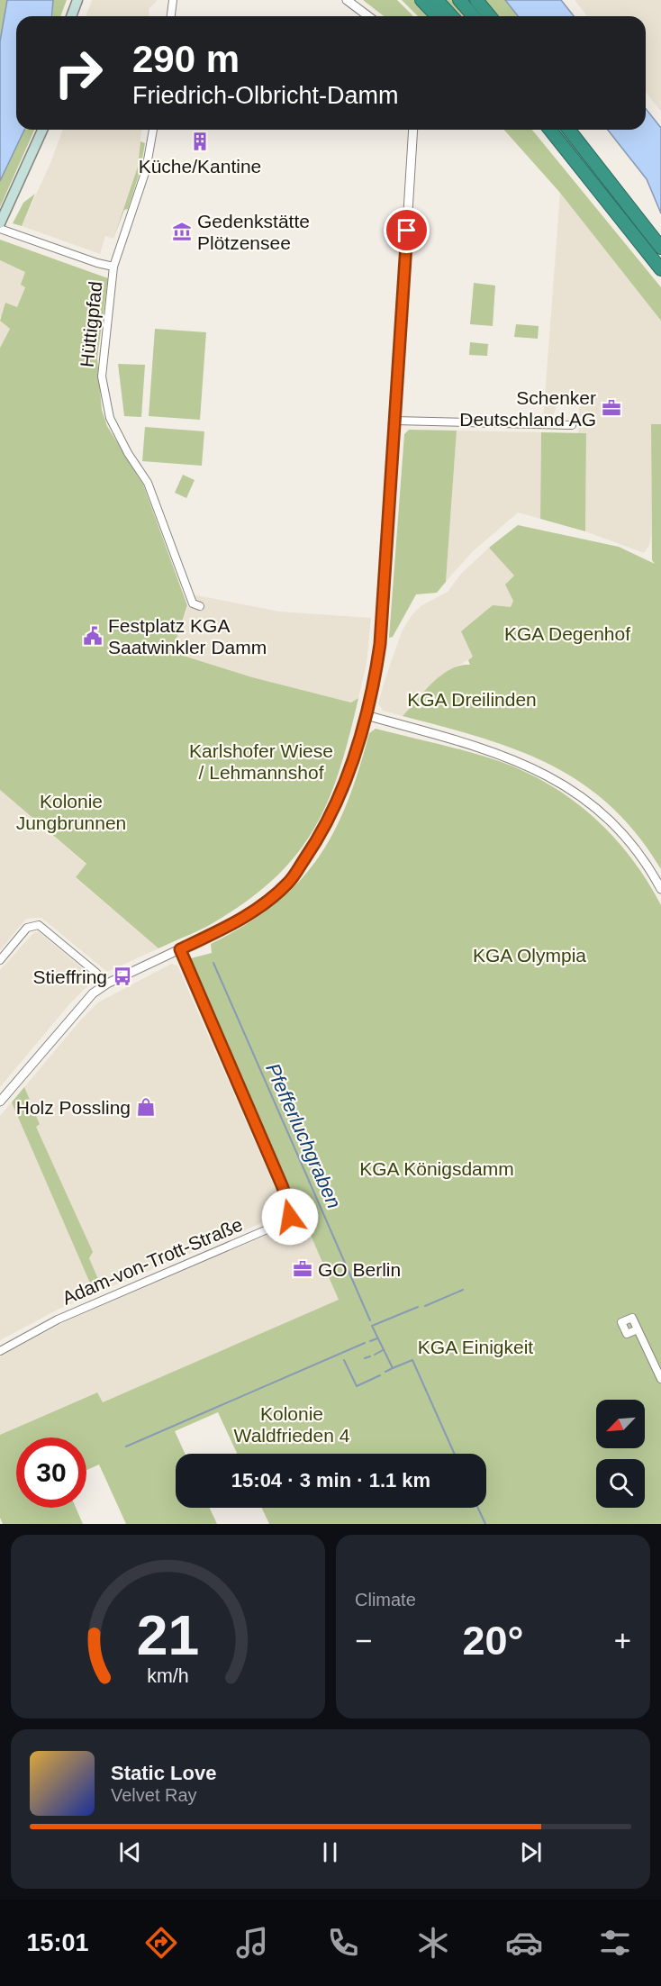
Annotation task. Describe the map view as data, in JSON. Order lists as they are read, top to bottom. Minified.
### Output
{"streets":{"street":["Hüttigpfad","Adam-von-Trott-Straße"]},"water":["Pfefferluchgraben"],"parks":["KGA Degenhof","KGA Dreilinden","Karlshofer Wiese / Lehmannshof","Kolonie Jungbrunnen","KGA Olympia","KGA Königsdamm","KGA Einigkeit","Kolonie Waldfrieden 4"],"places":{"building":["Küche/Kantine"],"museum":["Gedenkstätte Plötzensee"],"office":["Schenker Deutschland AG","GO Berlin"],"public building":["Festplatz KGA Saatwinkler Damm"],"bus stop":["Stieffring"],"shop":["Holz Possling"]},"north":"bottom left","page":{"turn":["290 m","Friedrich-Olbricht-Damm"],"limit":"30","trip":"15:04 · 3 min · 1.1 km","tile":"Climate","heat":["−","20°","+"],"song":["Static Love","Velvet Ray"],"tabs":"15:01","gauge":["21","km/h"]}}
